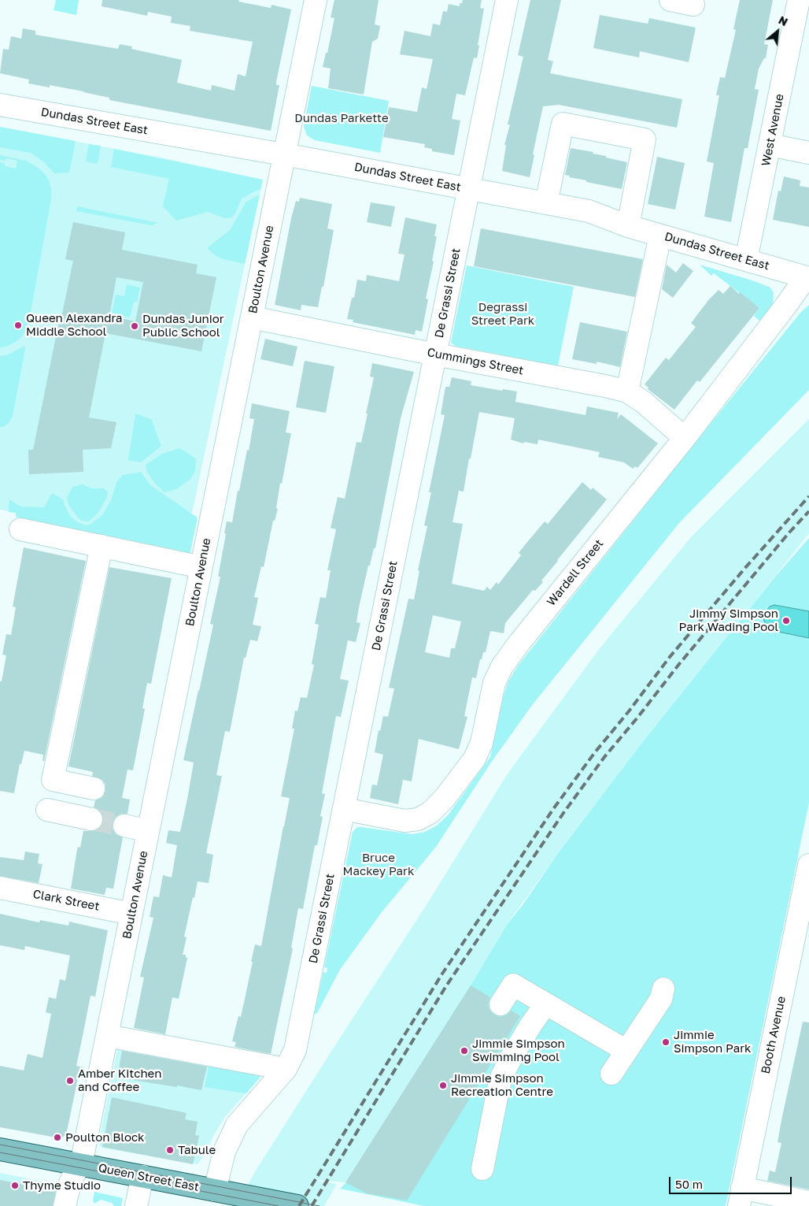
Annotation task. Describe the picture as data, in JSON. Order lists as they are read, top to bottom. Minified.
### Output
{"streets":{"main road":["Queen Street East"],"street":["Dundas Street East","West Avenue","Boulton Avenue","De Grassi Street","Cummings Street","Wardell Street","Clark Street","Booth Avenue"]},"crossings":[["Dundas Street East","West Avenue"],["Dundas Street East","Boulton Avenue"],["Dundas Street East","De Grassi Street"],["Dundas Street East","Wardell Street"],["Boulton Avenue","Cummings Street"],["Boulton Avenue","Clark Street"],["Boulton Avenue","Queen Street East"],["De Grassi Street","Cummings Street"],["De Grassi Street","Wardell Street"],["De Grassi Street","Queen Street East"],["Cummings Street","Wardell Street"]],"parks":["Dundas Parkette","Degrassi Street Park","Bruce Mackey Park"],"places":["Queen Alexandra Middle School","Dundas Junior Public School","Jimmy Simpson Park Wading Pool","Jimmie Simpson Park","Jimmie Simpson Swimming Pool","Amber Kitchen and Coffee","Jimmie Simpson Recreation Centre","Poulton Block","Tabule","Thyme Studio"],"scale_bar":"50 m","north":"top right"}
